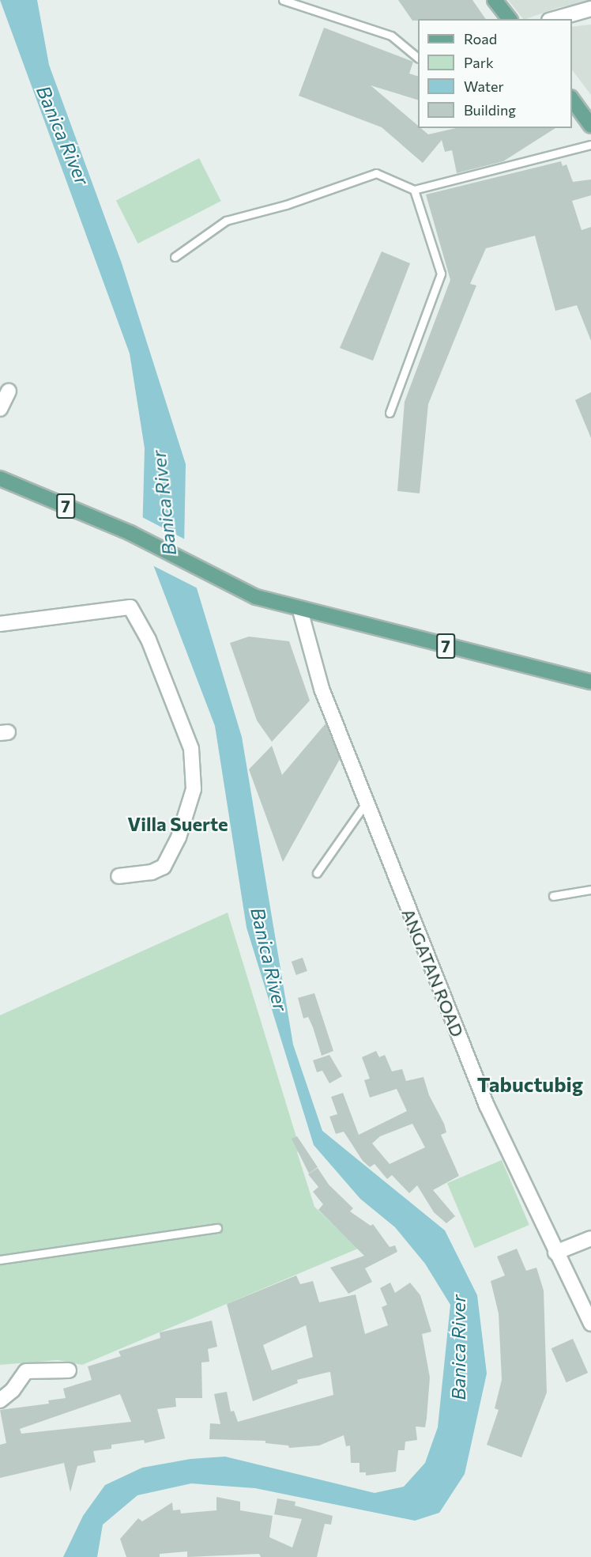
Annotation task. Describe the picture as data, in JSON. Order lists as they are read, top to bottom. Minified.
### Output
{"streets":{"main road":["7","ANGATAN ROAD"]},"crossings":[["7","ANGATAN ROAD"]],"districts":["Villa Suerte","Tabuctubig"],"water":["Banica River"],"legend":["Road","Park","Water","Building"]}
